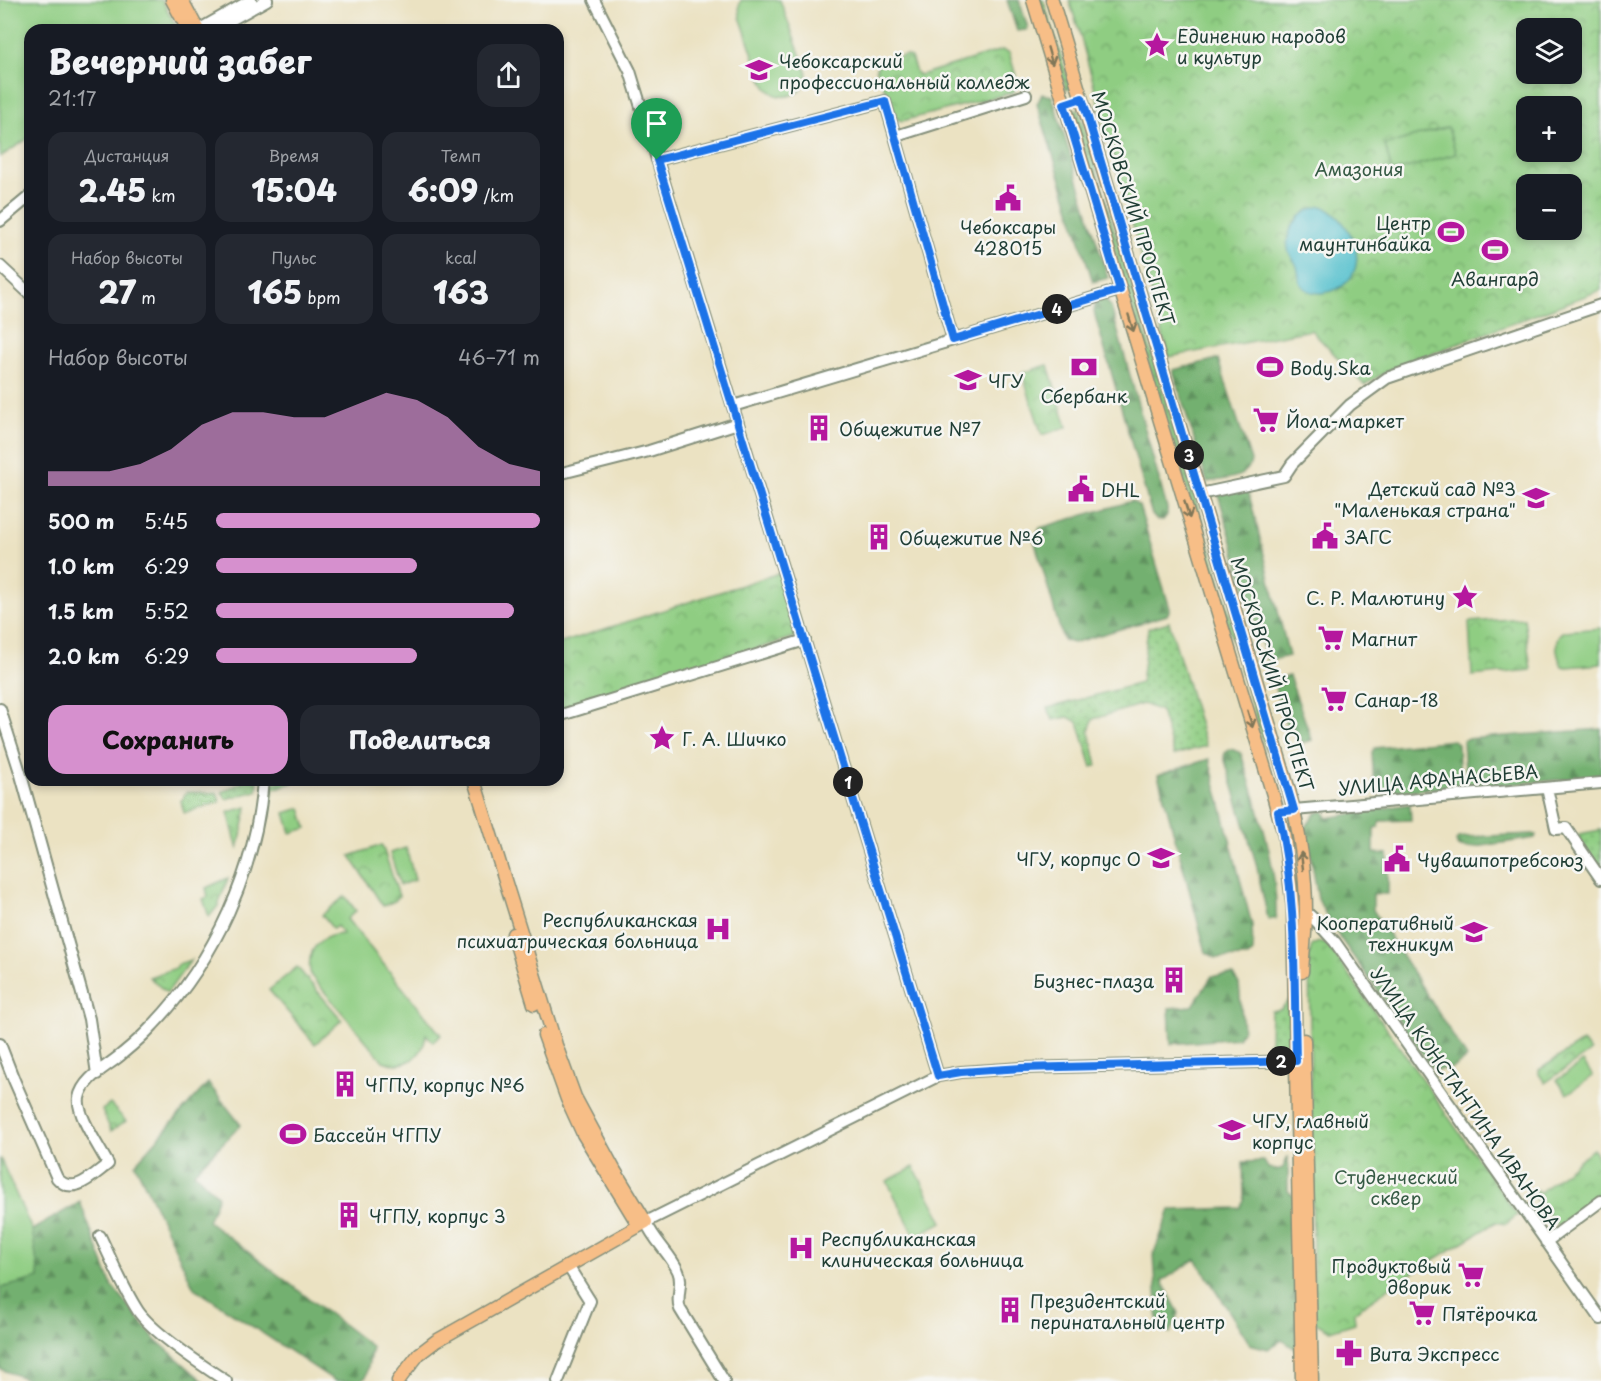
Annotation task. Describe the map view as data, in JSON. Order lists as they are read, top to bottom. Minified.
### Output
{"streets":{"main road":["МОСКОВСКИЙ ПРОСПЕКТ","УЛИЦА АФАНАСЬЕВА"],"street":["УЛИЦА КОНСТАНТИНА ИВАНОВА"]},"crossings":[["МОСКОВСКИЙ ПРОСПЕКТ","УЛИЦА АФАНАСЬЕВА"],["МОСКОВСКИЙ ПРОСПЕКТ","УЛИЦА КОНСТАНТИНА ИВАНОВА"]],"parks":["Амазония","Студенческий сквер"],"places":{"place":["Единению народов и культур","С. Р. Малютину","Г. А. Шичко"],"school or university":["Чебоксарский профессиональный колледж","ЧГУ","Детский сад №3 \"Маленькая страна\"","ЧГУ, корпус О","Кооперативный техникум","ЧГУ, главный корпус"],"public building":["Чебоксары 428015","DHL","ЗАГС","Чувашпотребсоюз"],"sports":["Центр маунтинбайка","Авангард","Body.Ska","Бассейн ЧГПУ"],"bank":["Сбербанк"],"supermarket":["Йола-маркет","Магнит","Санар-18","Продуктовый дворик","Пятёрочка"],"building":["Общежитие №7","Общежитие №6","Бизнес-плаза","ЧГПУ, корпус №6","ЧГПУ, корпус 3","Президентский перинатальный центр"],"hospital":["Республиканская психиатрическая больница","Республиканская клиническая больница"],"pharmacy":["Вита Экспресс"]},"page":{"map_buttons":["+","−"],"heading":["Вечерний забег","21:17"],"stats":[["Дистанция","2.45 km"],["Время","15:04"],["Темп","6:09 /km"],["Набор высоты","27 m"],["Пульс","165 bpm"],["kcal","163"]],"pins":["4","3","1","2"],"chart":["Набор высоты","46–71 m"],"list":[{"name":"500 m","note":"5:45"},{"name":"1.0 km","note":"6:29"},{"name":"1.5 km","note":"5:52"},{"name":"2.0 km","note":"6:29"}],"buttons":["Сохранить","Поделиться"]}}
